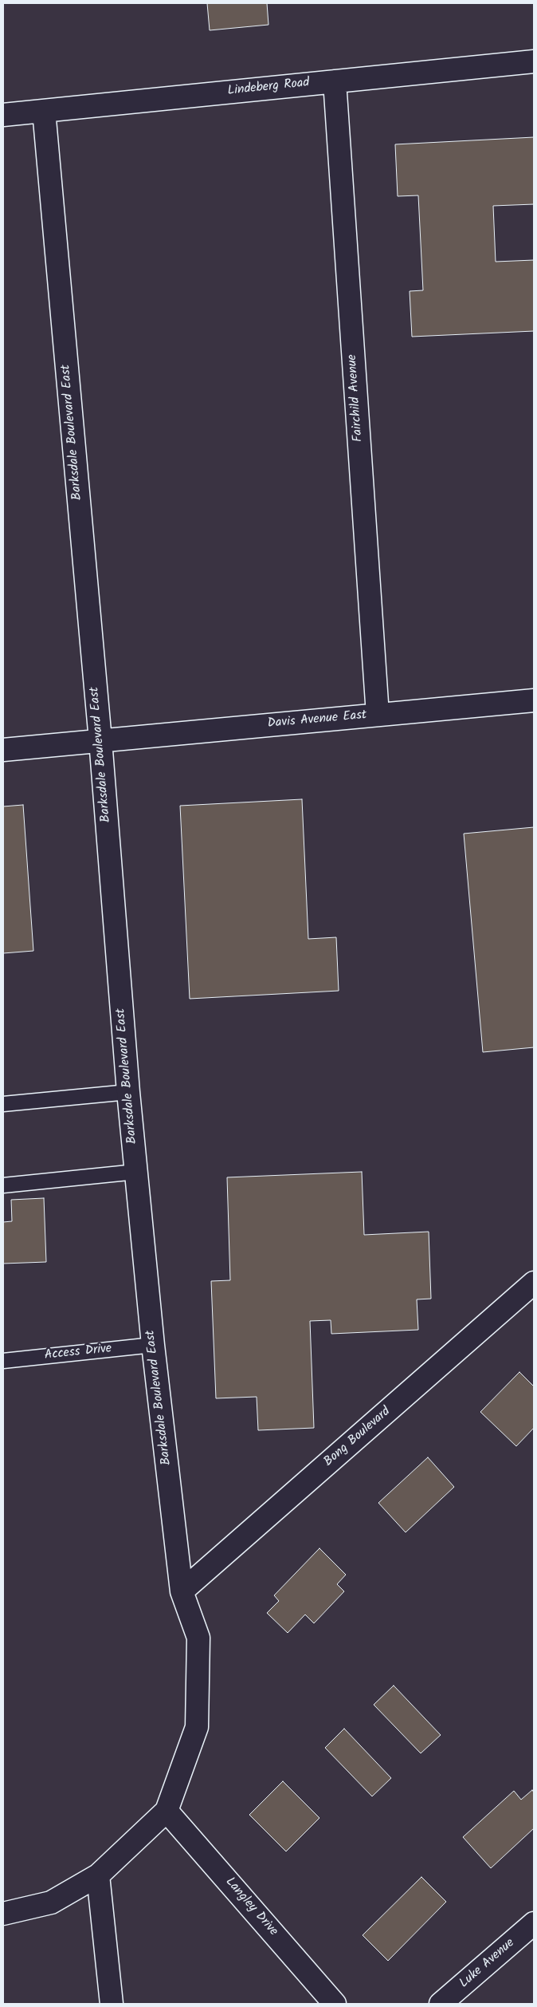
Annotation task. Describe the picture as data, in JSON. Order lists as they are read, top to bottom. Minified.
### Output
{"streets":{"street":["Lindeberg Road","Fairchild Avenue","Barksdale Boulevard East","Davis Avenue East","Bong Boulevard","Langley Drive","Luke Avenue"],"lane":["Access Drive"]},"crossings":[["Lindeberg Road","Fairchild Avenue"],["Lindeberg Road","Barksdale Boulevard East"],["Fairchild Avenue","Davis Avenue East"],["Barksdale Boulevard East","Davis Avenue East"],["Barksdale Boulevard East","Access Drive"],["Barksdale Boulevard East","Bong Boulevard"],["Barksdale Boulevard East","Langley Drive"]]}
